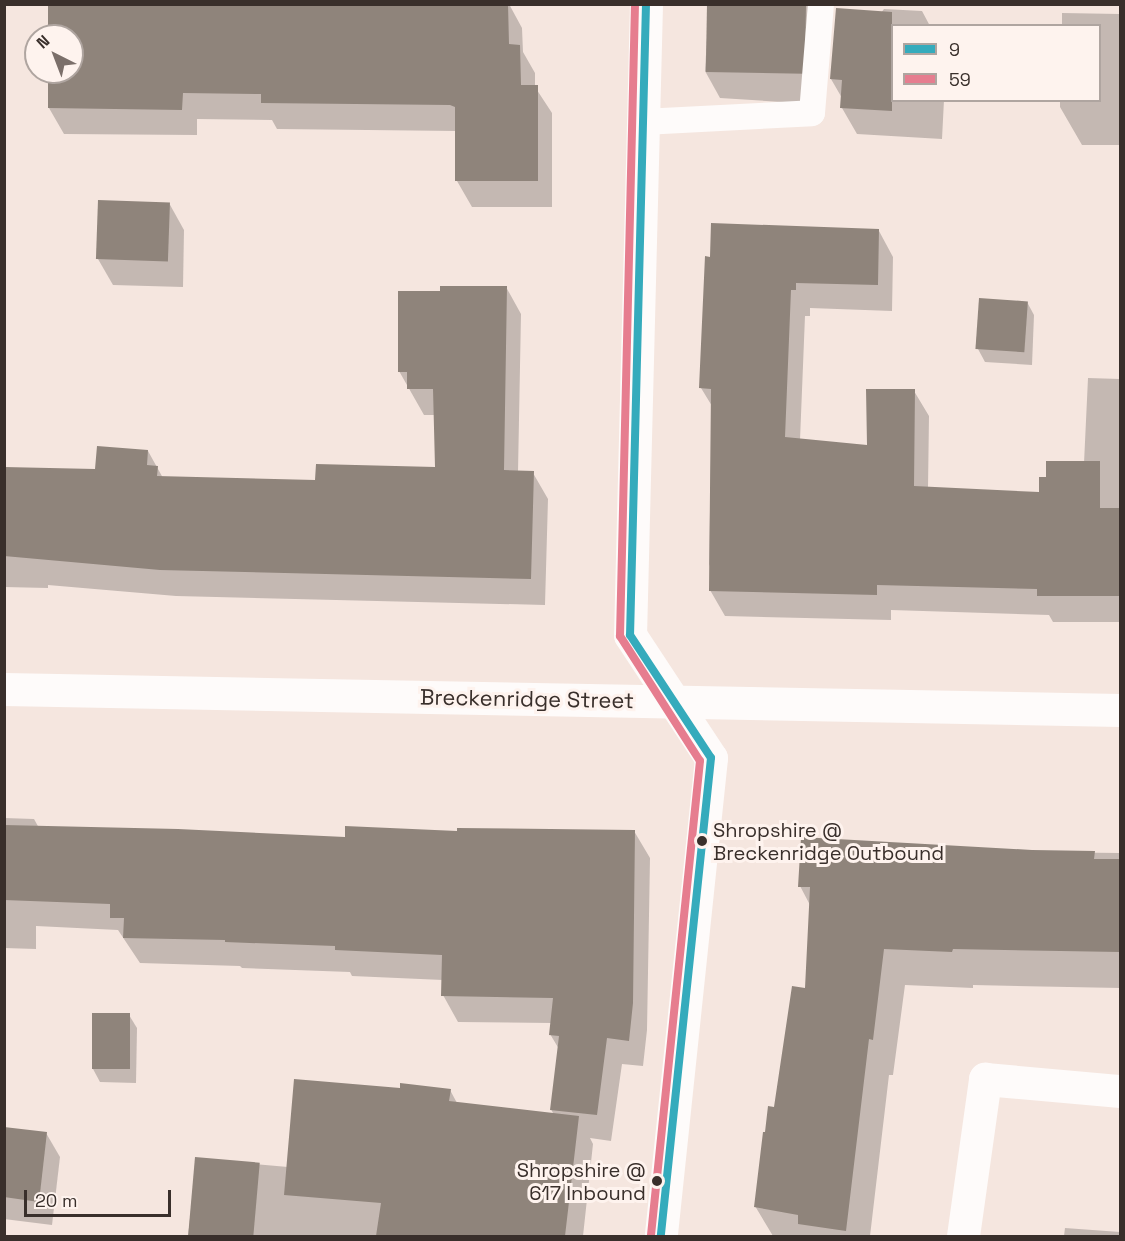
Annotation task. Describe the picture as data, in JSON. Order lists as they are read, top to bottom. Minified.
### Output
{"streets":{"street":["Breckenridge Street"]},"places":["Shropshire @ Breckenridge Outbound","Shropshire @ 617 Inbound"],"lines":["transit line 9","transit line 59"],"legend":["9","59"],"scale_bar":"20 m","north":"top left"}
